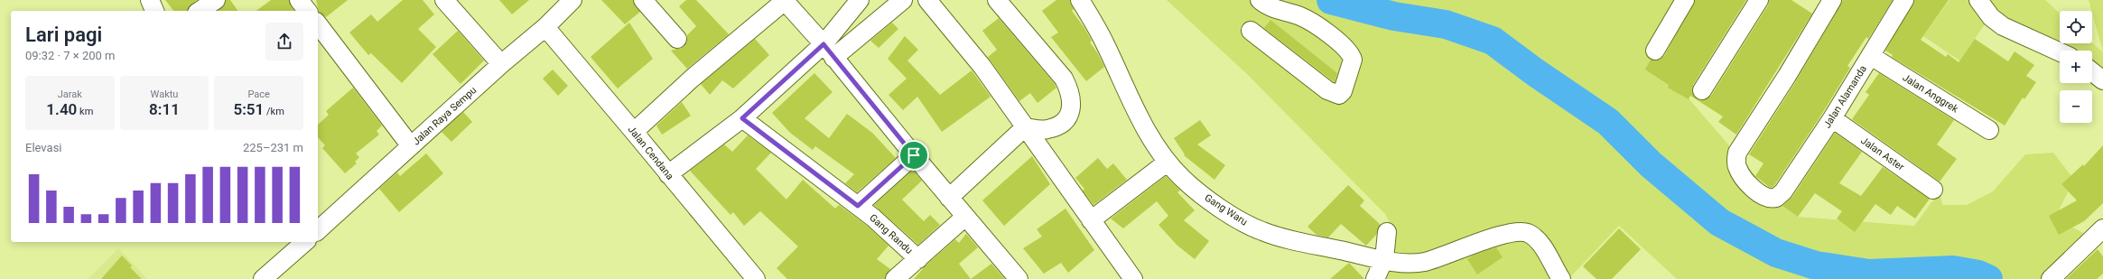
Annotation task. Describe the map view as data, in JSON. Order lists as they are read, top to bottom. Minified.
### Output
{"streets":{"street":["Jalan Anggrek","Jalan Alamanda","Jalan Raya Sempu","Jalan Cendana","Jalan Aster","Gang Waru","Gang Randu"]},"crossings":[["Jalan Anggrek","Jalan Alamanda"],["Jalan Alamanda","Jalan Aster"],["Jalan Raya Sempu","Jalan Cendana"]],"page":{"map_buttons":["+","−"],"heading":["Lari pagi","09:32 · 7 × 200 m"],"stats":[["Jarak","1.40 km"],["Waktu","8:11"],["Pace","5:51 /km"]],"chart":["Elevasi","225–231 m"]}}
